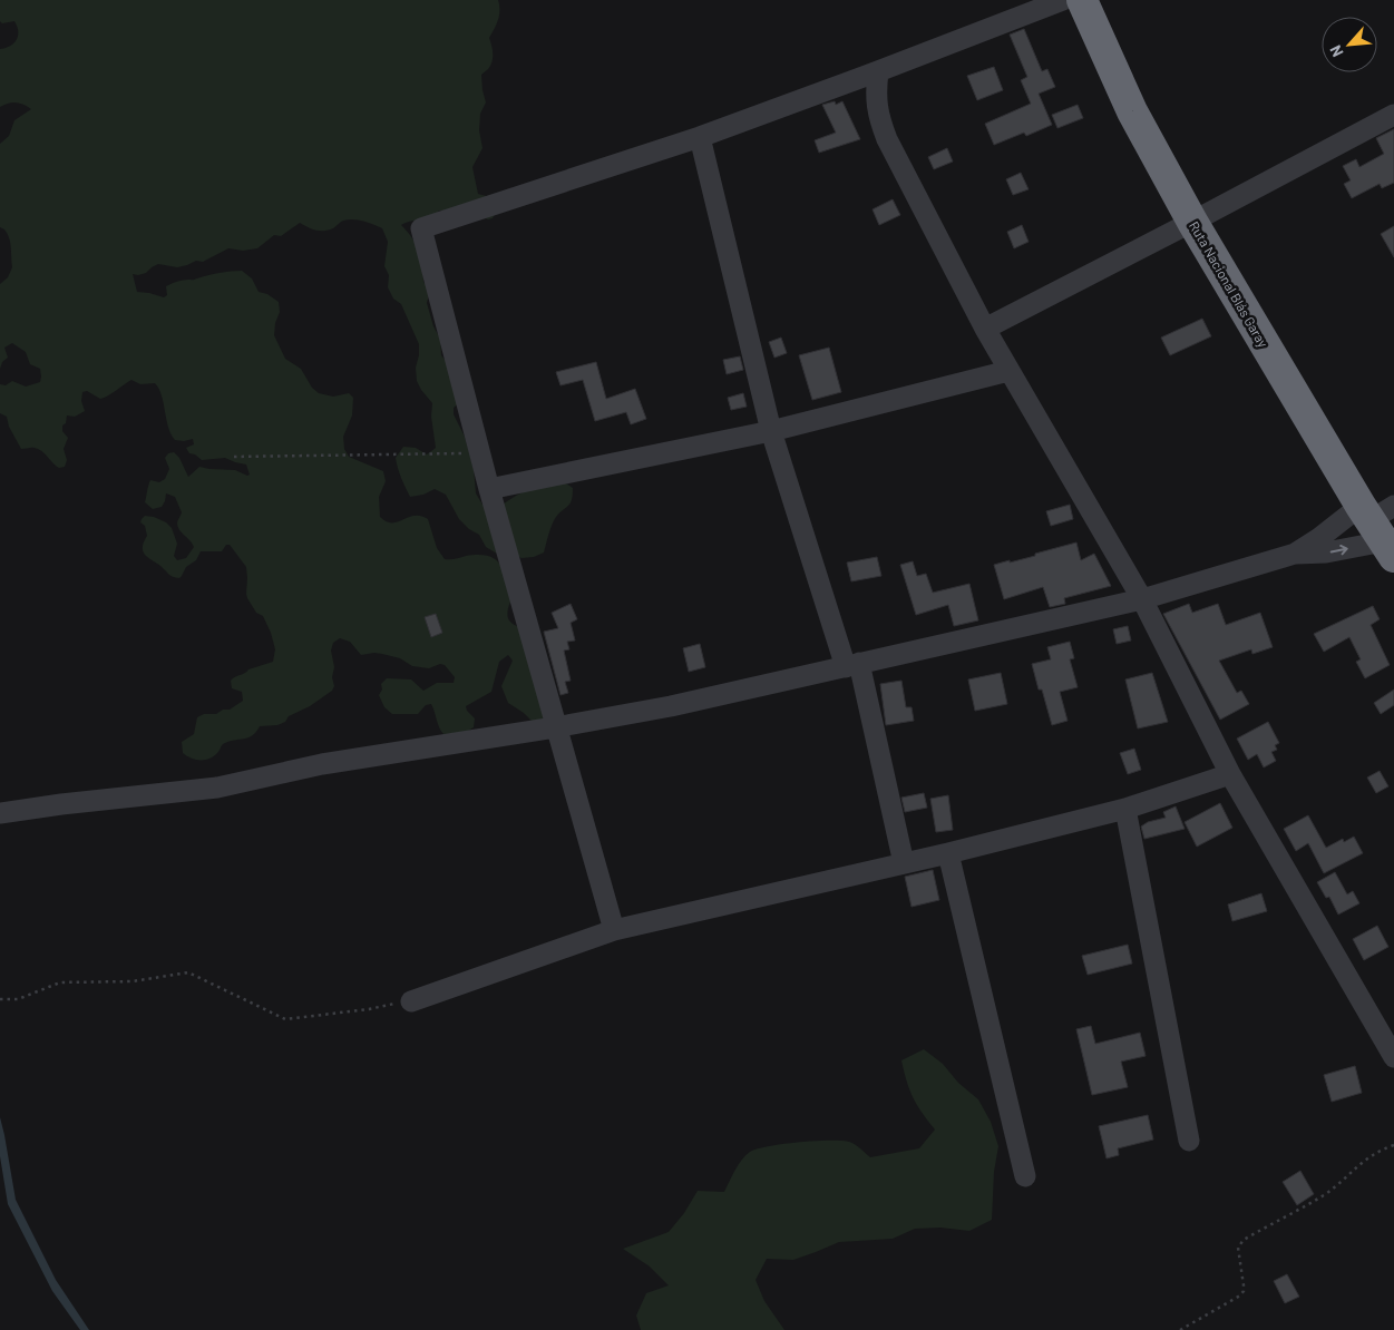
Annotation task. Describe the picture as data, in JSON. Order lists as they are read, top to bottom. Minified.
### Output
{"streets":{"highway":["Ruta Nacional Blás Garay"]},"north":"bottom left"}
